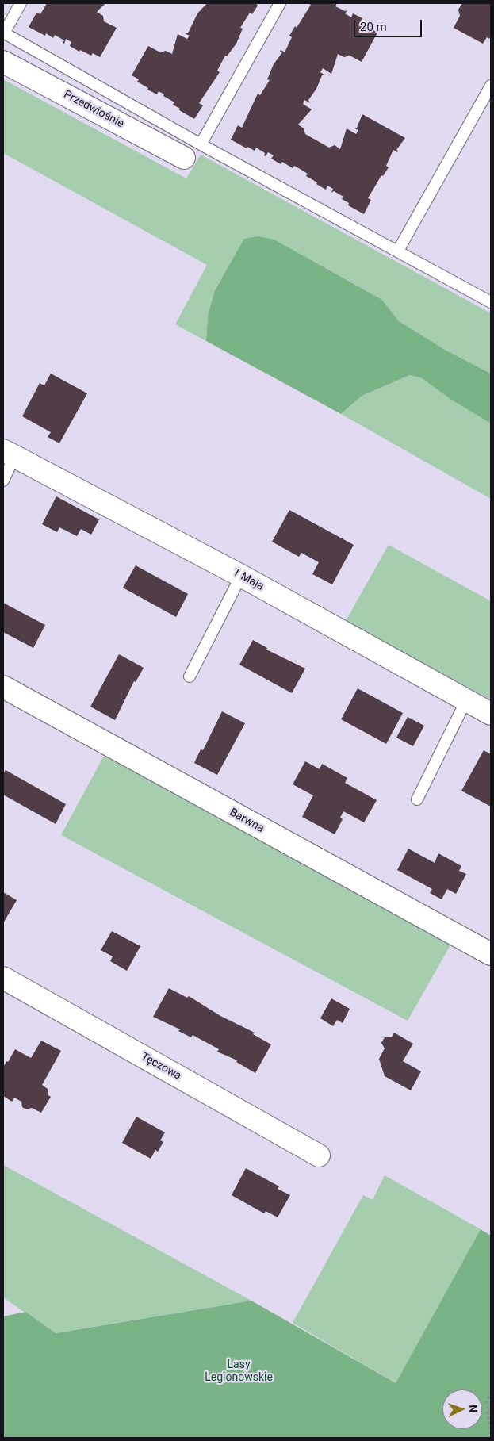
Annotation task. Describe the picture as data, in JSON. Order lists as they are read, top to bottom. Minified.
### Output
{"streets":{"street":["Przedwiośnie","1 Maja","Barwna","Tęczowa"]},"parks":["Lasy Legionowskie"],"scale_bar":"20 m","north":"right"}
